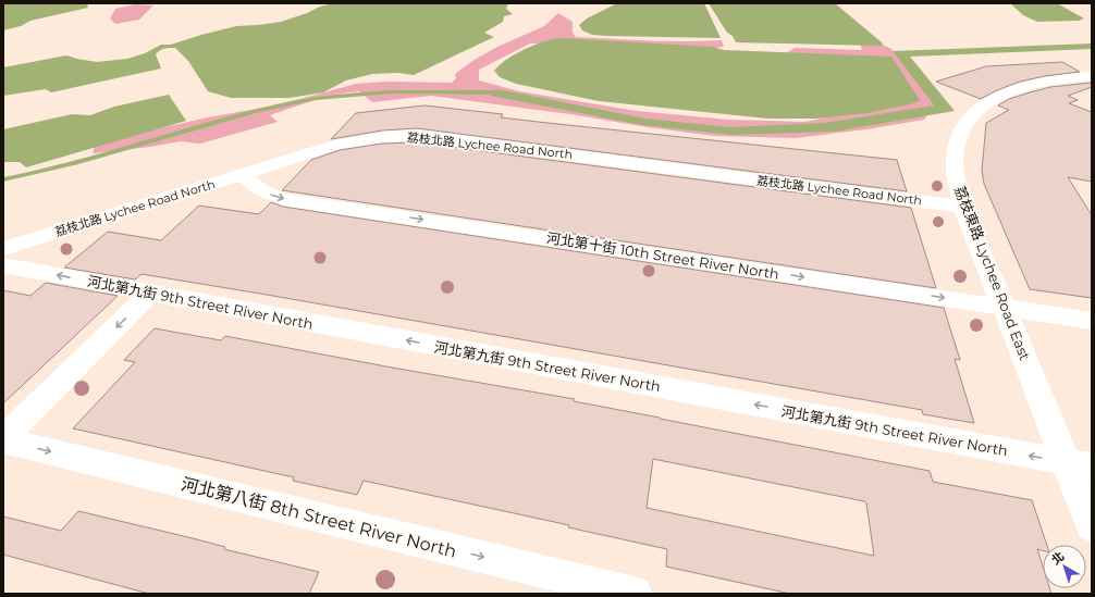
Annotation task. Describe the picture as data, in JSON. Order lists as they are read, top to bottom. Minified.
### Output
{"streets":{"street":["荔枝北路 Lychee Road North","河北第十街 10th Street River North","荔枝東路 Lychee Road East","河北第九街 9th Street River North","河北第八街 8th Street River North"]},"crossings":[["荔枝北路 Lychee Road North","河北第十街 10th Street River North"],["荔枝北路 Lychee Road North","荔枝東路 Lychee Road East"],["河北第十街 10th Street River North","荔枝東路 Lychee Road East"],["荔枝東路 Lychee Road East","河北第九街 9th Street River North"]],"one_way":["河北第十街 10th Street River North","河北第九街 9th Street River North","河北第八街 8th Street River North"],"north":"top left"}
